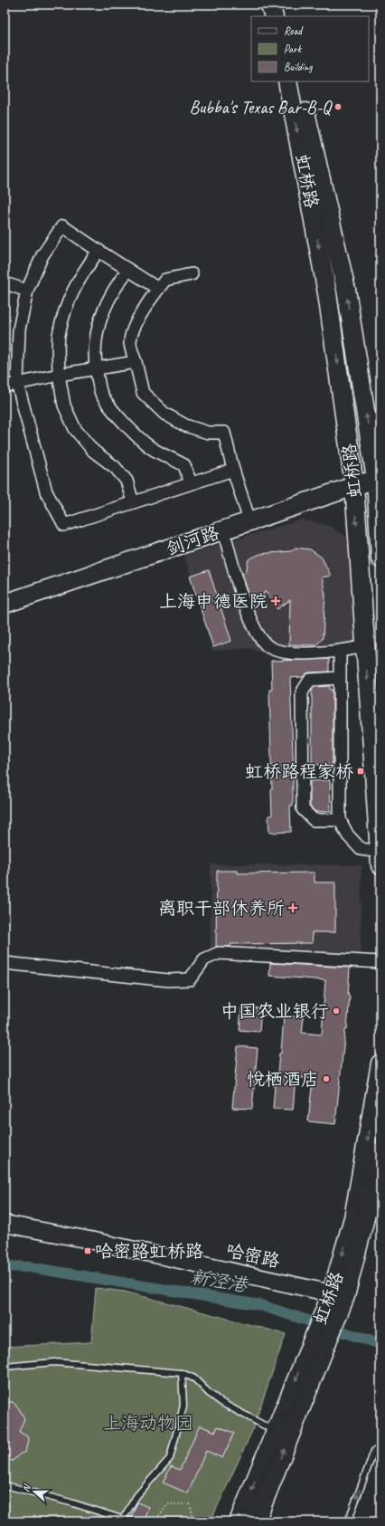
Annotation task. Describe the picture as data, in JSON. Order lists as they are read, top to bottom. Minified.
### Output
{"streets":{"main road":["虹桥路","剑河路"],"street":["哈密路"]},"crossings":[["虹桥路","剑河路"],["虹桥路","哈密路"]],"water":["新泾港"],"parks":["上海动物园"],"places":{"other":["Bubba's Texas Bar-B-Q","中国农业银行","悦栖酒店"],"health":["上海申德医院","离职干部休养所"],"transit":["虹桥路程家桥","哈密路虹桥路"]},"legend":["Road","Park","Building"],"north":"left"}
